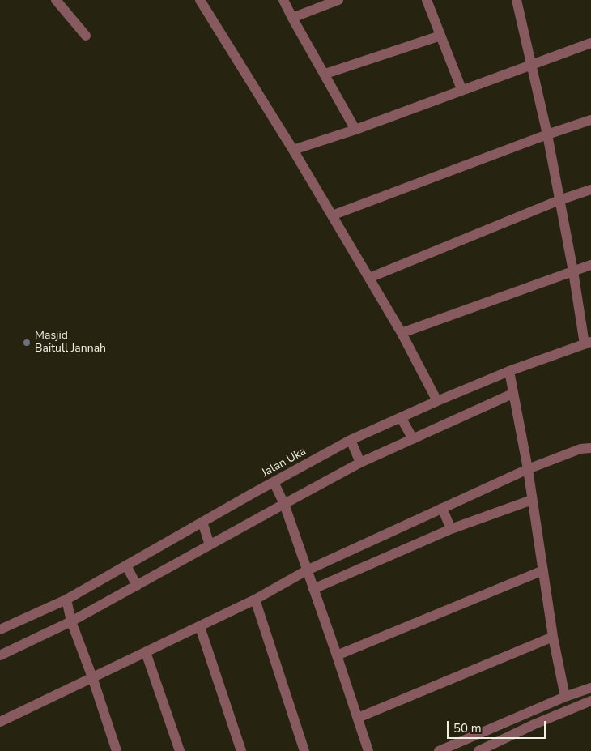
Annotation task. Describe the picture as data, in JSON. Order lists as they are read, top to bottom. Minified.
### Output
{"streets":{"street":["Jalan Uka"]},"places":["Masjid Baitull Jannah"],"scale_bar":"50 m"}
